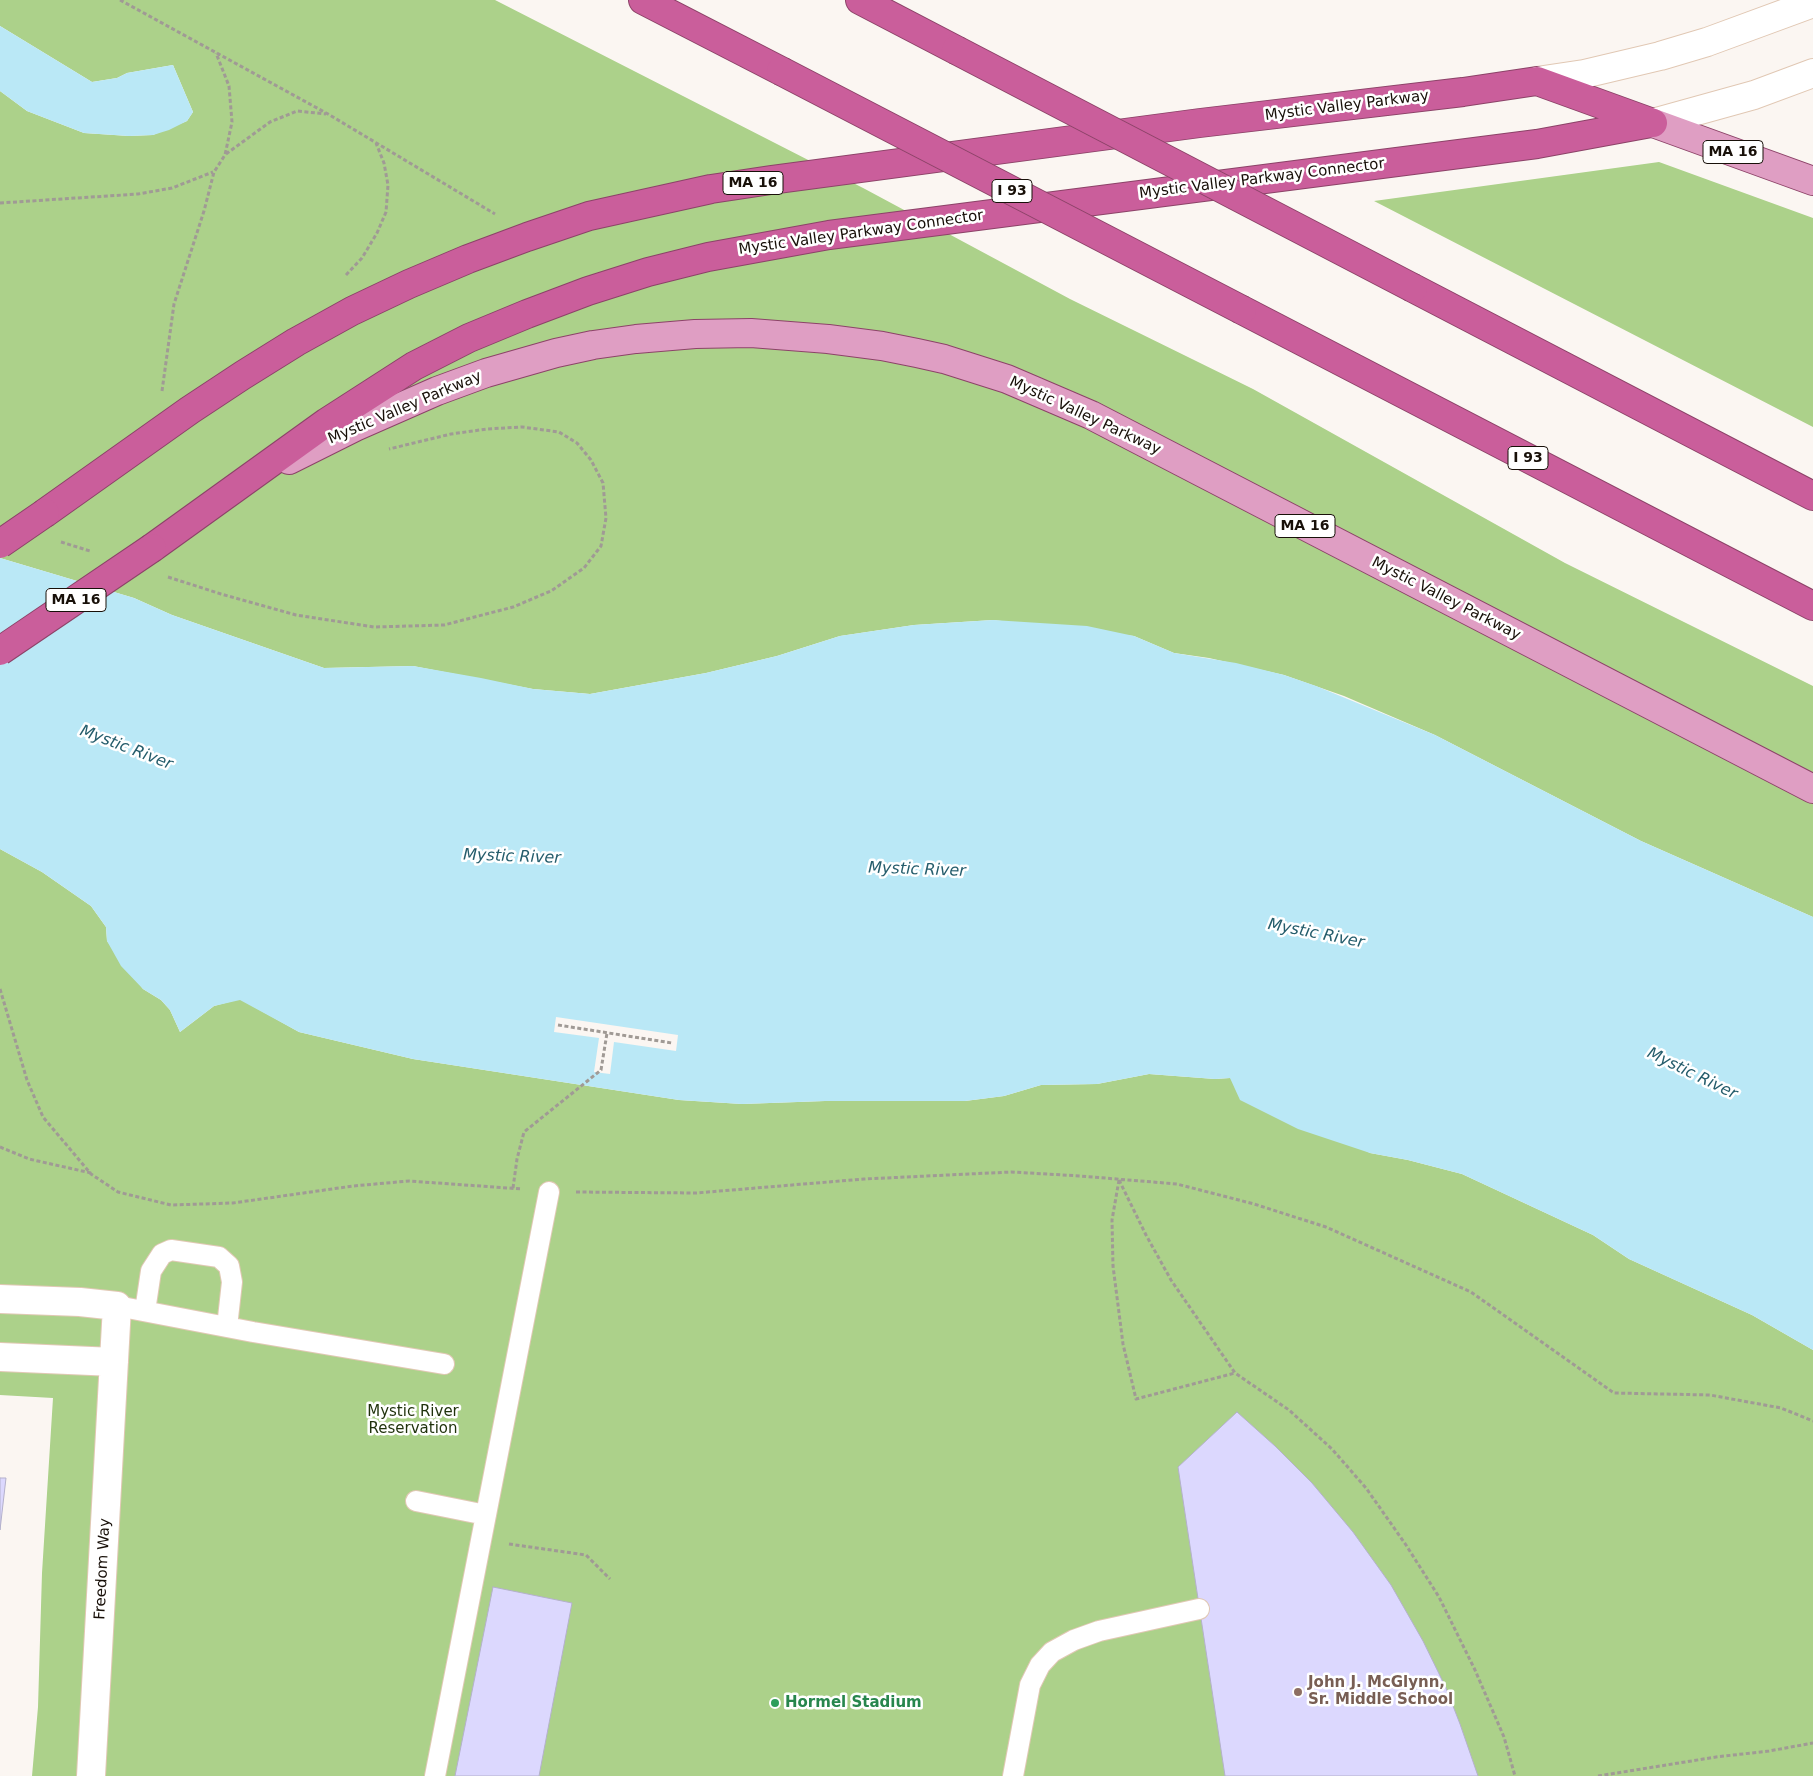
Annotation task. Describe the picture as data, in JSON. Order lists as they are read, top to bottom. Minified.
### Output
{"streets":{"highway":["Mystic Valley Parkway","MA 16","Mystic Valley Parkway Connector","I 93"],"street":["Freedom Way"]},"crossings":[["Mystic Valley Parkway","Mystic Valley Parkway Connector"]],"water":["Mystic River"],"parks":["Mystic River Reservation"],"places":["John J. McGlynn, Sr. Middle School","Hormel Stadium"]}
